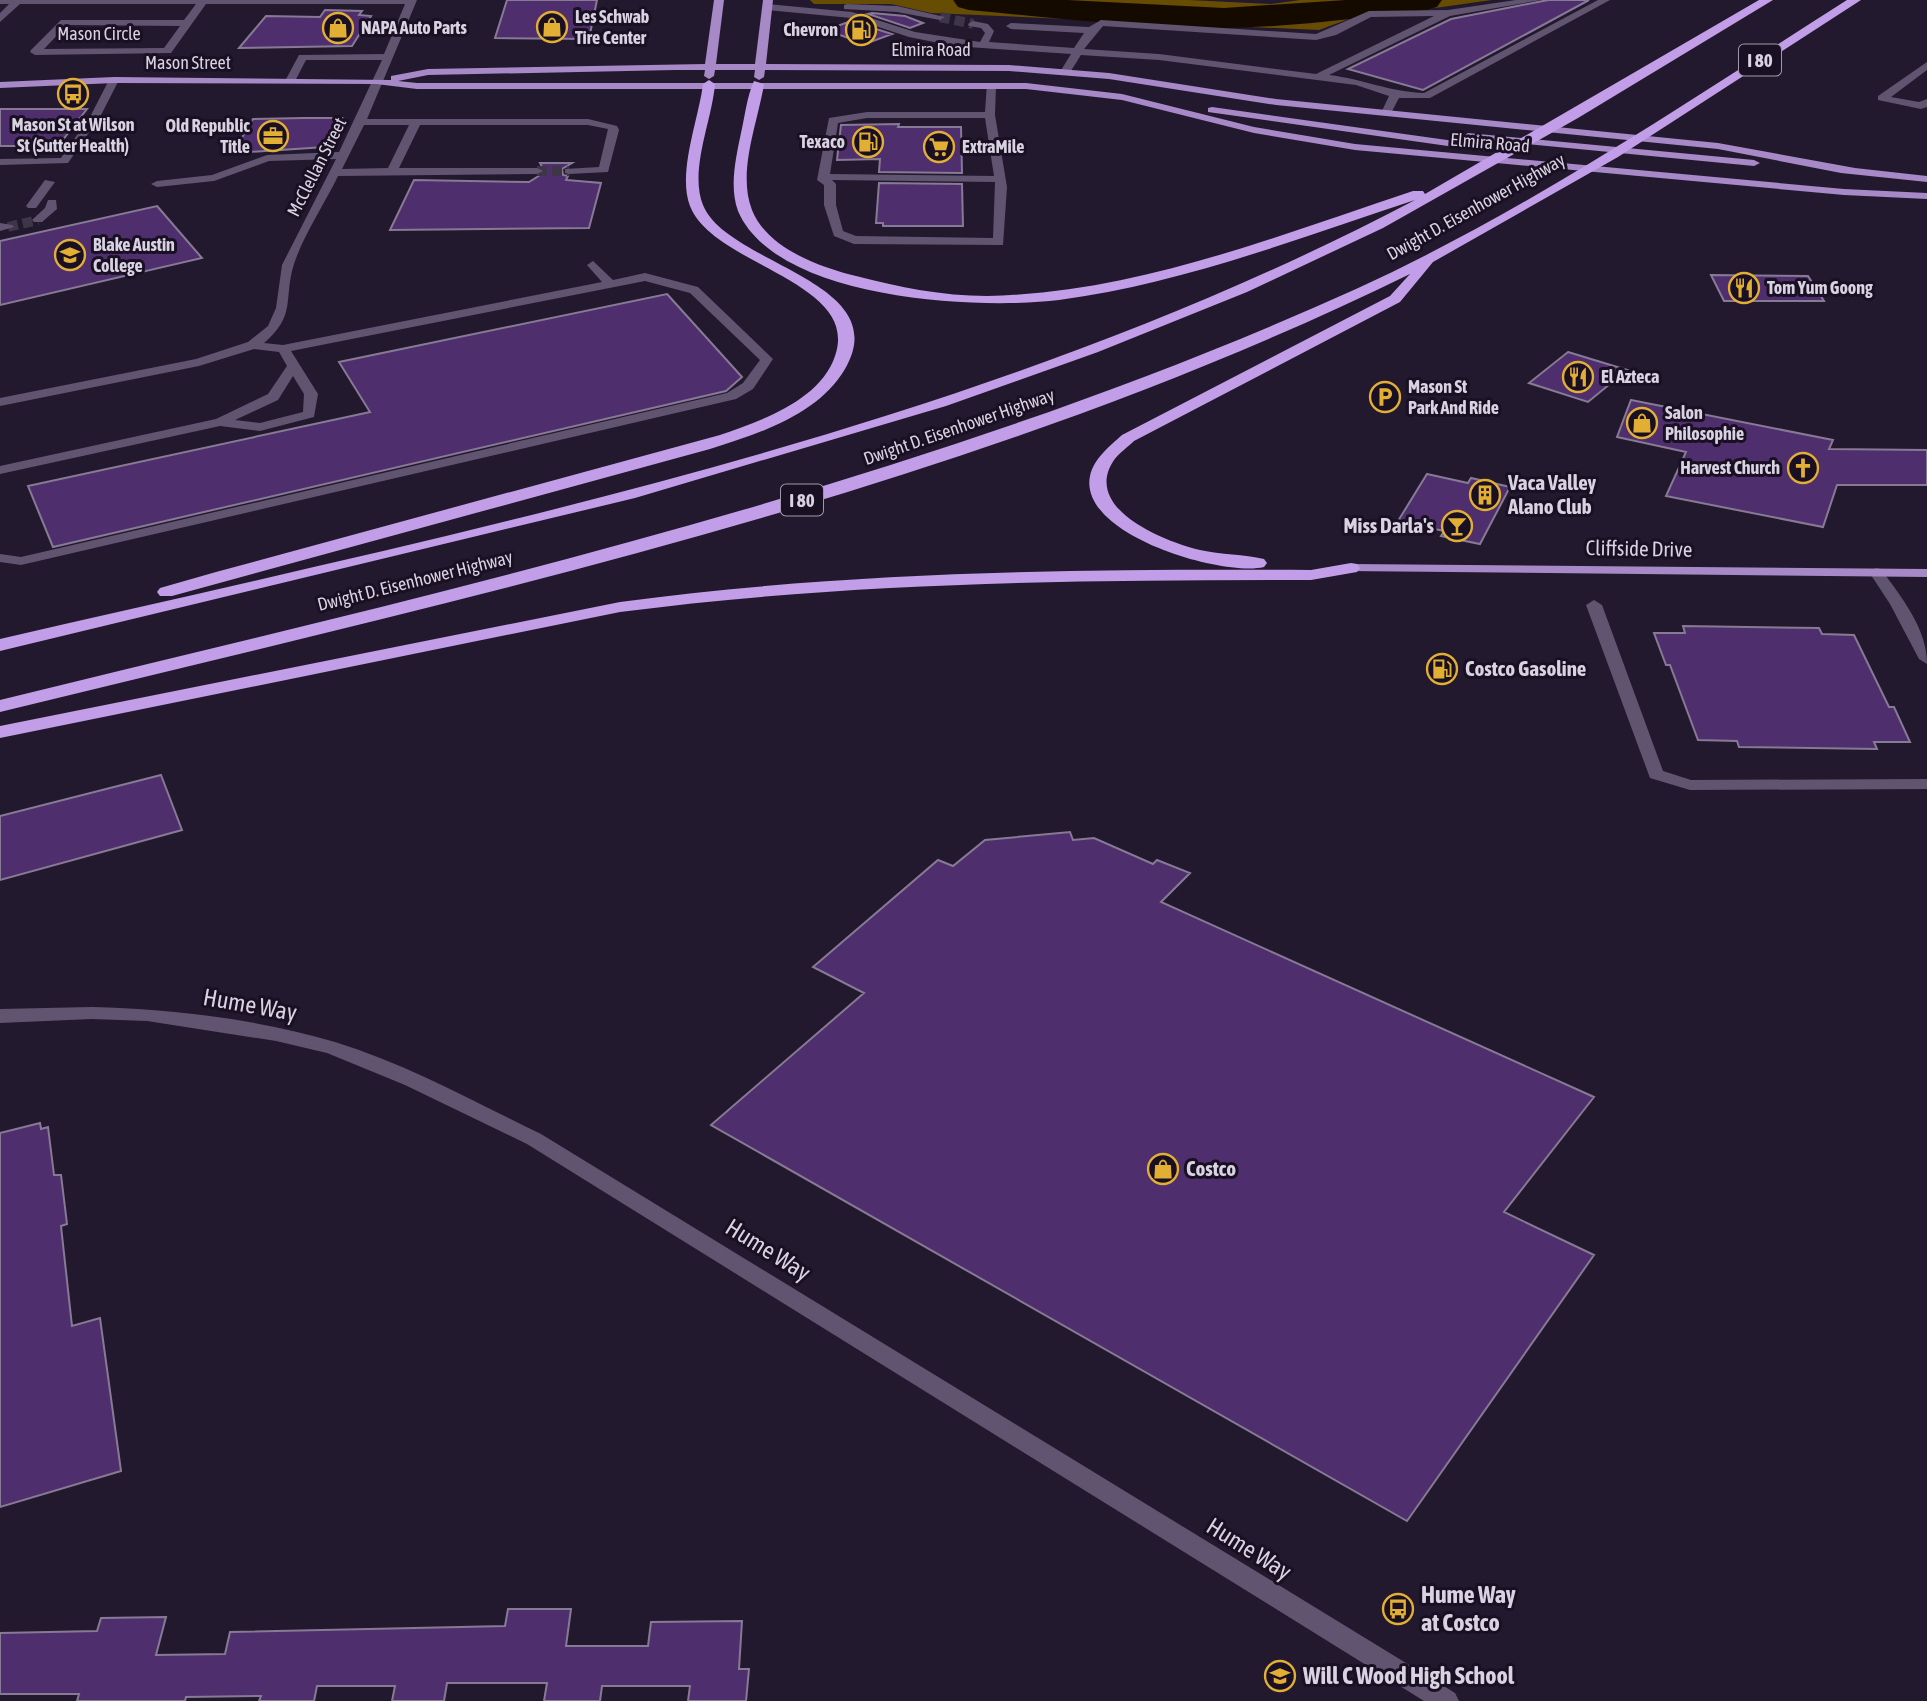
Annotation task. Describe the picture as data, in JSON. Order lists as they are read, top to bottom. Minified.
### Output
{"streets":{"highway":["I 80","Dwight D. Eisenhower Highway"],"main road":["Elmira Road","Mason Street","Cliffside Drive"],"street":["Mason Circle","McClellan Street","Hume Way"]},"crossings":[["Elmira Road","Mason Street"],["Mason Street","McClellan Street"]],"places":{"shop":["Les Schwab Tire Center","NAPA Auto Parts","Salon Philosophie","Costco"],"fuel station":["Chevron","Texaco","Costco Gasoline"],"bus stop":["Mason St at Wilson St (Sutter Health)","Hume Way at Costco"],"office":["Old Republic Title"],"supermarket":["ExtraMile"],"school or university":["Blake Austin College","Will C Wood High School"],"restaurant":["Tom Yum Goong","El Azteca"],"parking":["Mason St Park And Ride"],"church":["Harvest Church"],"building":["Vaca Valley Alano Club"],"bar":["Miss Darla's"]}}
